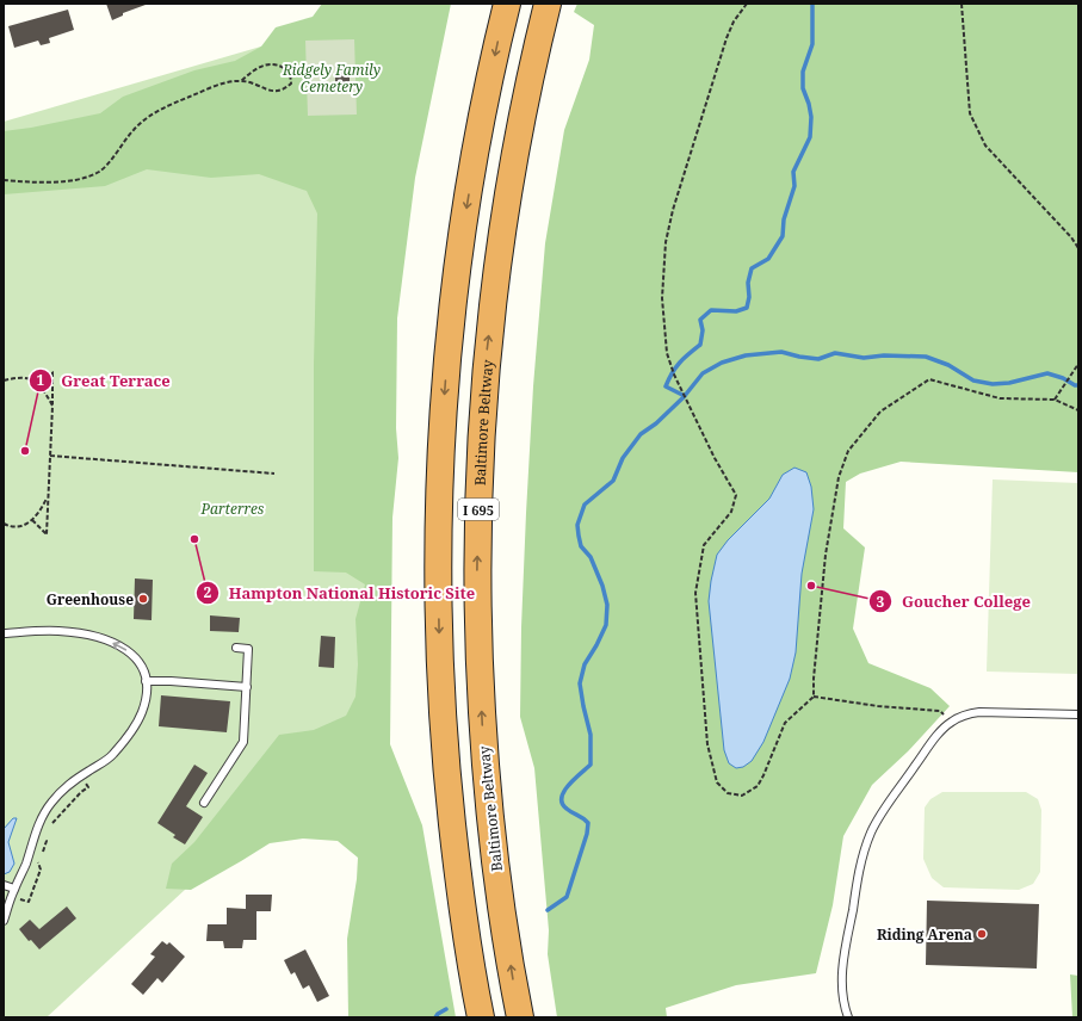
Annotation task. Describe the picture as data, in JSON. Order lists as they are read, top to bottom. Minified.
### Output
{"streets":{"highway":["Baltimore Beltway","I 695"]},"parks":["Ridgely Family Cemetery","Parterres"],"places":["Great Terrace","Hampton National Historic Site","Goucher College","Greenhouse","Riding Arena"]}
